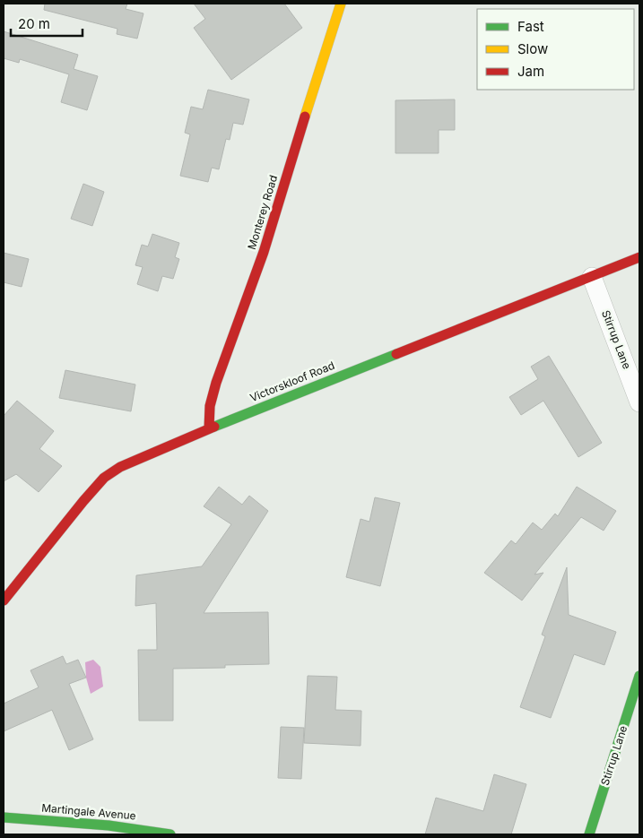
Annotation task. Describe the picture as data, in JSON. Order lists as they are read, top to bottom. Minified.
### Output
{"streets":{"street":["Monterey Road","Stirrup Lane","Victorskloof Road","Martingale Avenue"]},"crossings":[["Monterey Road","Victorskloof Road"],["Stirrup Lane","Victorskloof Road"]],"legend":["Fast","Slow","Jam"],"scale_bar":"20 m"}
